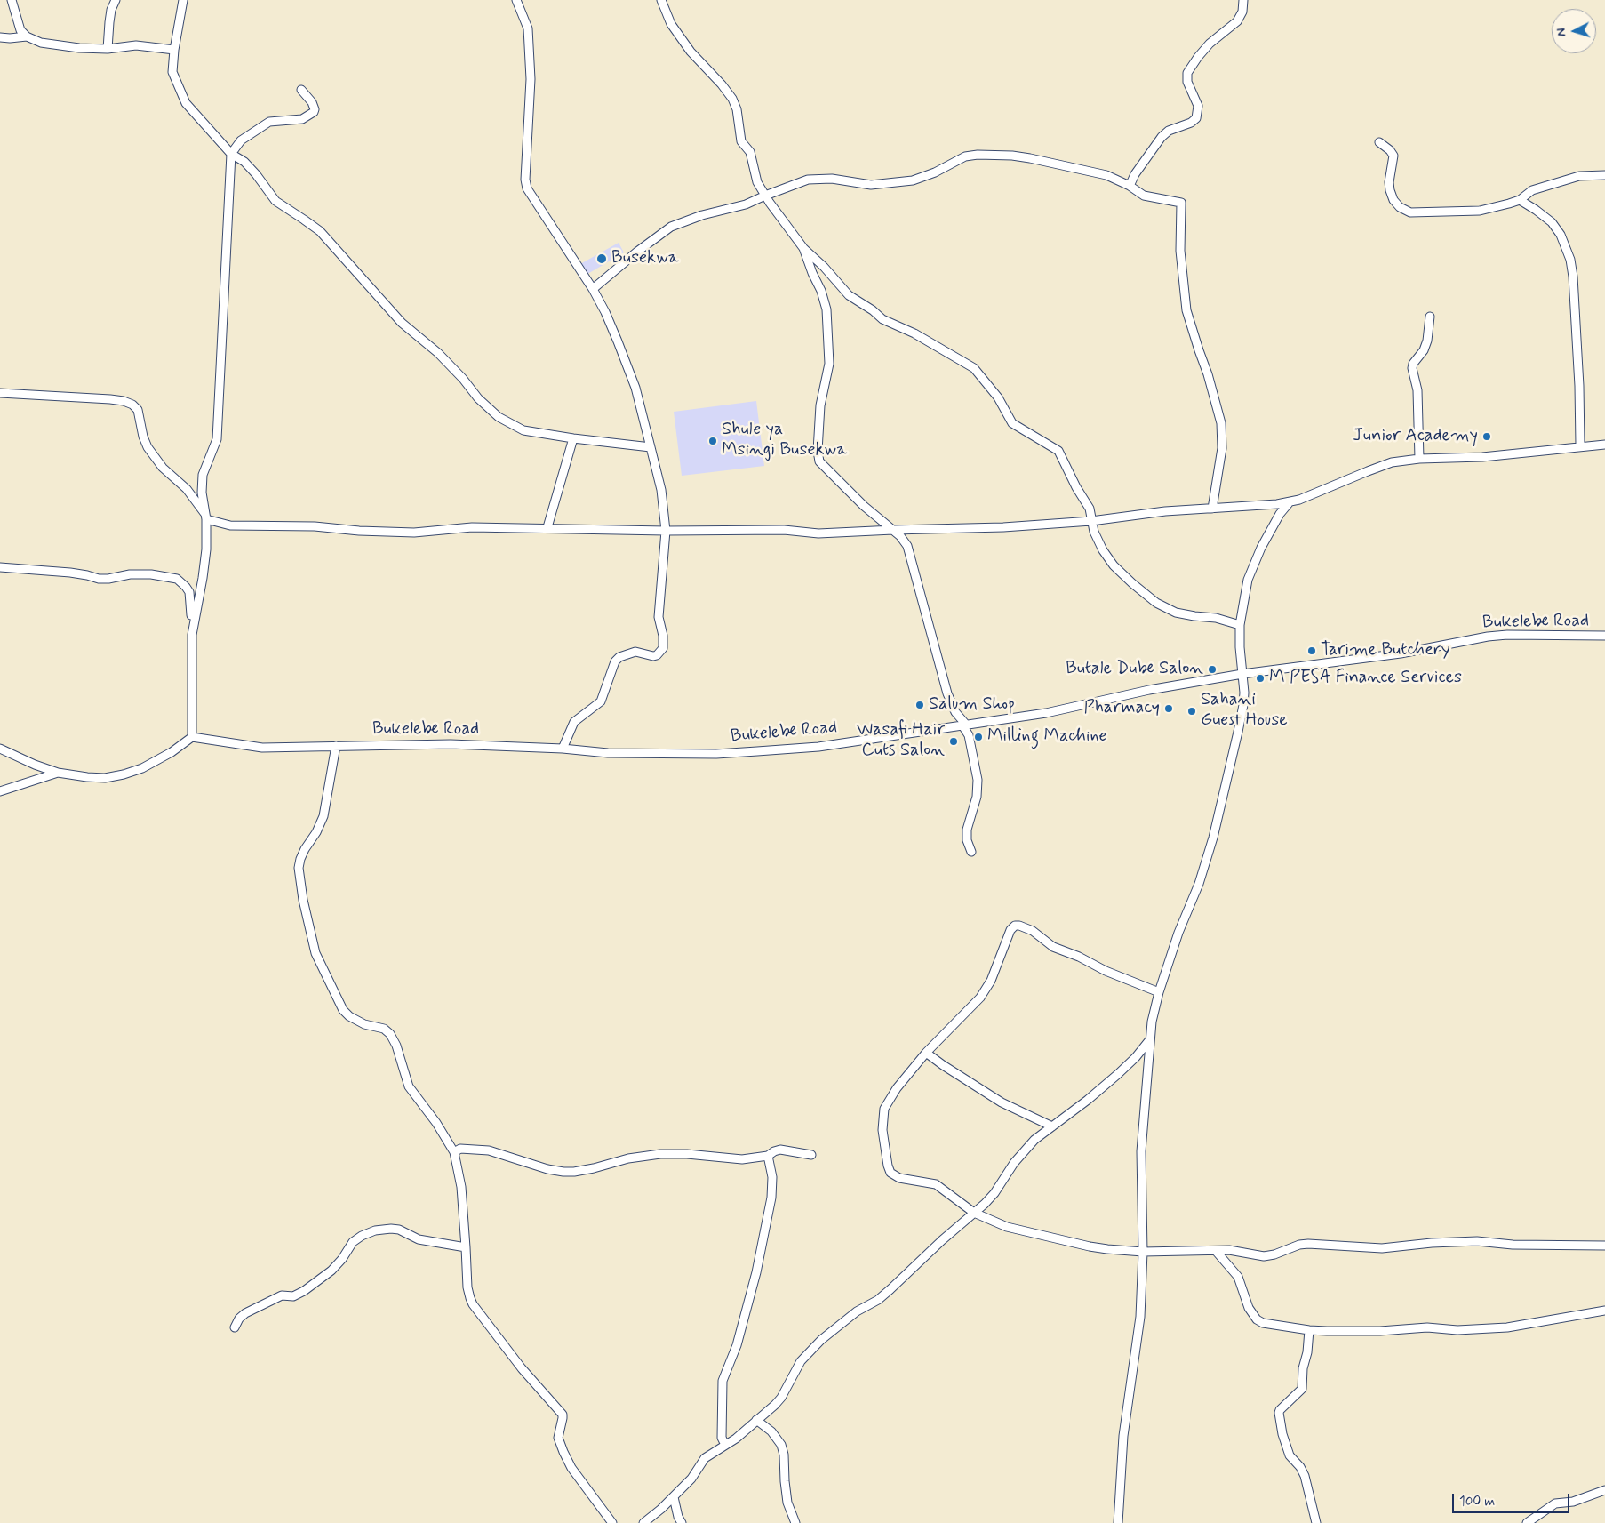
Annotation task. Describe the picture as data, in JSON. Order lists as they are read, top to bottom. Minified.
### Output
{"streets":{"street":["Bukelebe Road"]},"places":["Busekwa","Junior Academy","Shule ya Msingi Busekwa","Tarime Butchery","Butale Dube Salon","M PESA Finance Services","Salum Shop","Pharmacy","Sahani Guest House","Milling Machine","Wasafi Hair Cuts Salon"],"scale_bar":"100 m","north":"left"}
